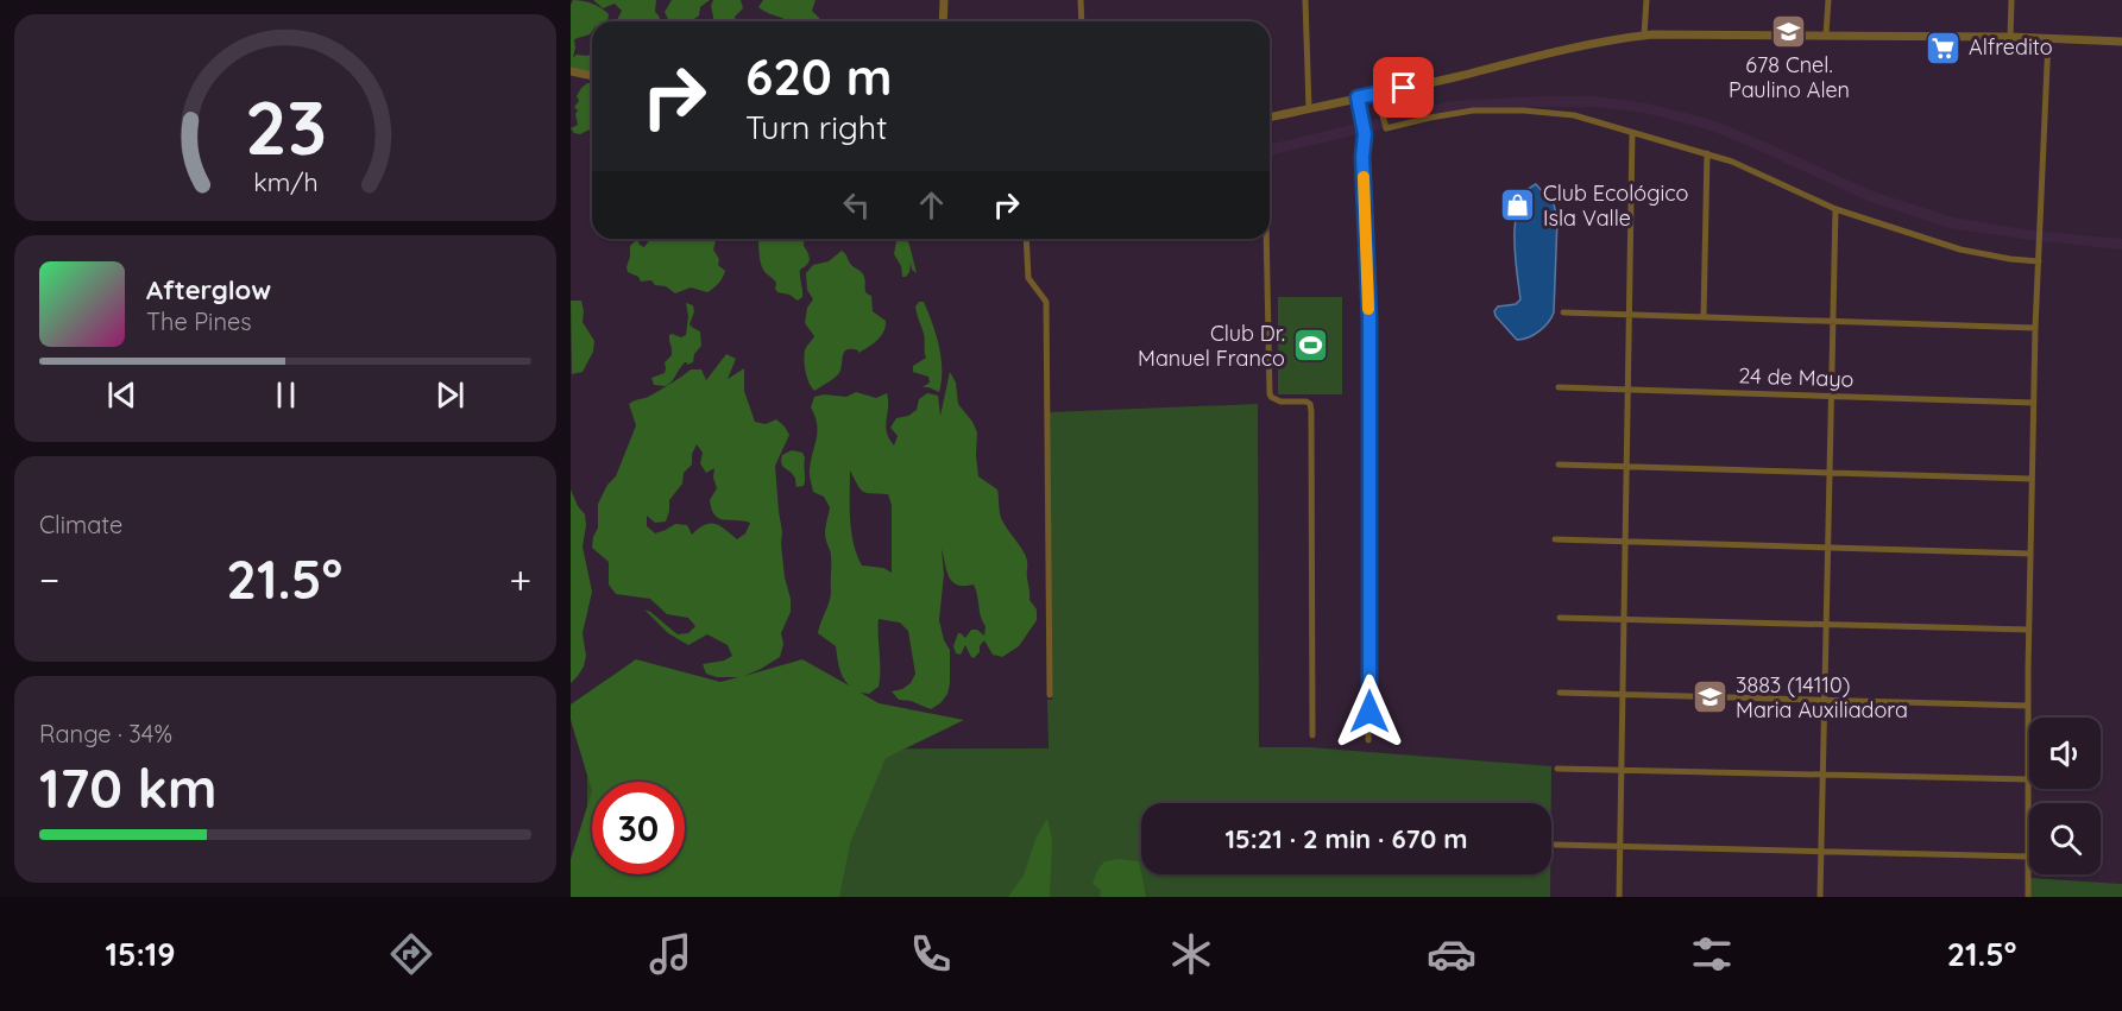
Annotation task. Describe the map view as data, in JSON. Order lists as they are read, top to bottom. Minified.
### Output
{"streets":{"street":["24 de Mayo"]},"places":{"school or university":["678 Cnel. Paulino Alen","3883 (14110) Maria Auxiliadora"],"supermarket":["Alfredito"],"shop":["Club Ecológico Isla Valle"],"sports":["Club Dr. Manuel Franco"]},"page":{"turn":["620 m","Turn right"],"song":["Afterglow","The Pines"],"tile":["Climate",["Range · 34%","170 km"]],"heat":["−","21.5°","+"],"limit":"30","trip":"15:21 · 2 min · 670 m","tabs":["15:19","21.5°"],"gauge":["23","km/h"]}}
